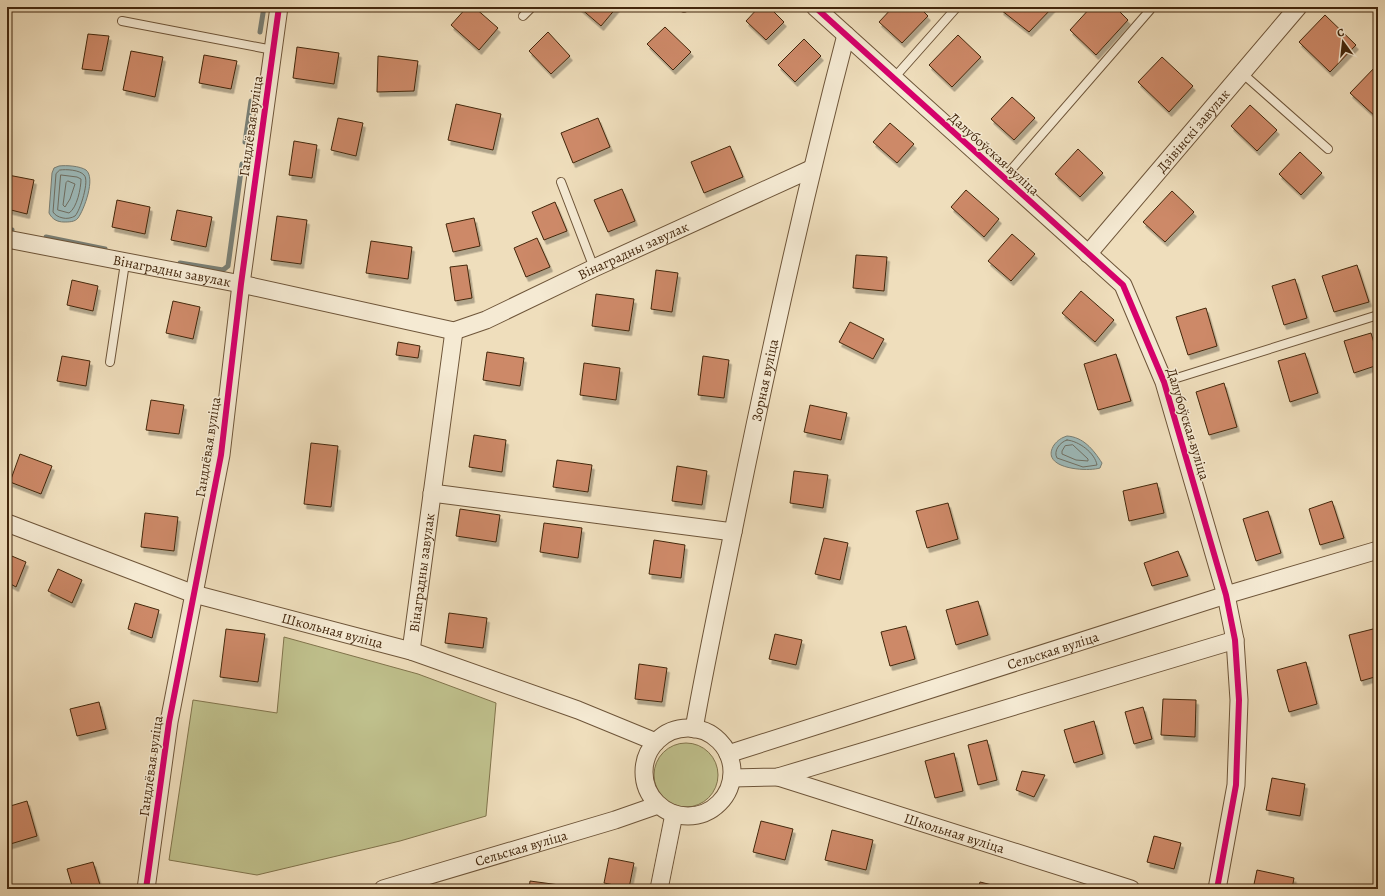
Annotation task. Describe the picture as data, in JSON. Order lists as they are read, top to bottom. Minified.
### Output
{"streets":{"street":["Гандлёвая вуліца","Дзівінскі завулак","Далубоўская вуліца","Вінаградны завулак","Зорная вуліца","Школьная вуліца","Сельская вуліца"]},"crossings":[["Гандлёвая вуліца","Вінаградны завулак"],["Гандлёвая вуліца","Школьная вуліца"],["Дзівінскі завулак","Далубоўская вуліца"],["Далубоўская вуліца","Зорная вуліца"],["Далубоўская вуліца","Сельская вуліца"],["Вінаградны завулак","Зорная вуліца"],["Вінаградны завулак","Школьная вуліца"],["Зорная вуліца","Школьная вуліца"],["Зорная вуліца","Сельская вуліца"],["Школьная вуліца","Сельская вуліца"]],"north":"top"}
